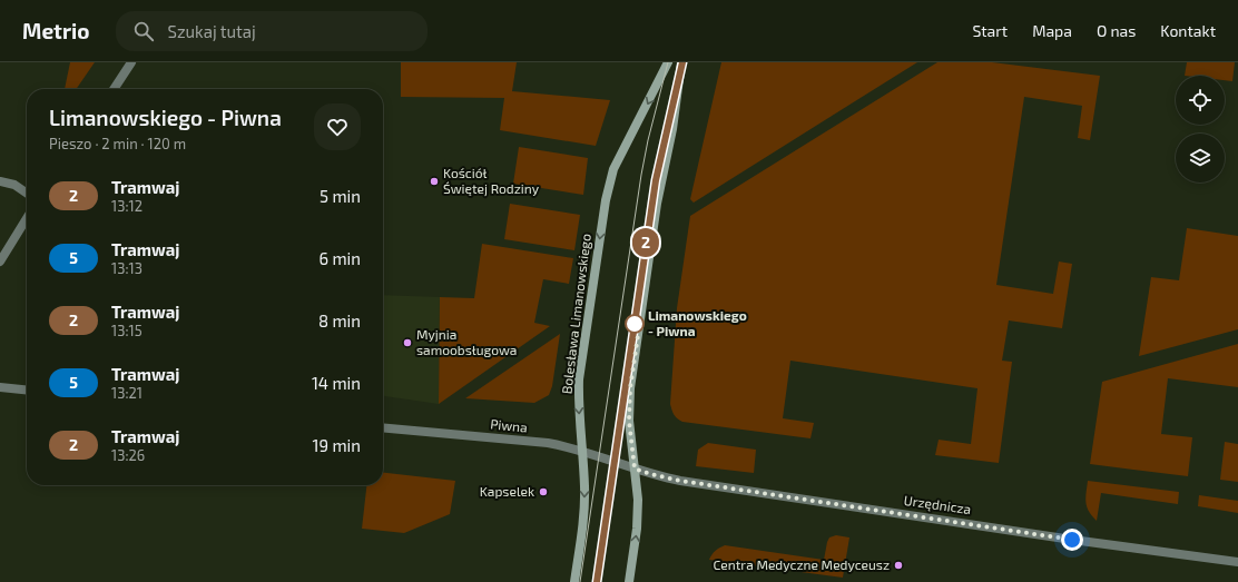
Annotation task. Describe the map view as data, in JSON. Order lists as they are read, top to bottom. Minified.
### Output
{"streets":{"street":["Bolesława Limanowskiego","Piwna","Urzędnicza"]},"crossings":[["Bolesława Limanowskiego","Piwna"],["Piwna","Urzędnicza"]],"places":["Kościół Świętej Rodziny","Limanowskiego - Piwna","Myjnia samoobsługowa","Kapselek","Centra Medyczne Medyceusz"],"lines":["tram line 2"],"page":{"header":"Metrio","search":"Szukaj tutaj","nav":["Start","Mapa","O nas","Kontakt"],"on_map":"2","heading":["Limanowskiego - Piwna","Pieszo · 2 min · 120 m"],"list":[{"mark":"2","name":"Tramwaj","note":"13:12","value":"5 min"},{"mark":"5","name":"Tramwaj","note":"13:13","value":"6 min"},{"mark":"2","name":"Tramwaj","note":"13:15","value":"8 min"},{"mark":"5","name":"Tramwaj","note":"13:21","value":"14 min"},{"mark":"2","name":"Tramwaj","note":"13:26","value":"19 min"}]}}
